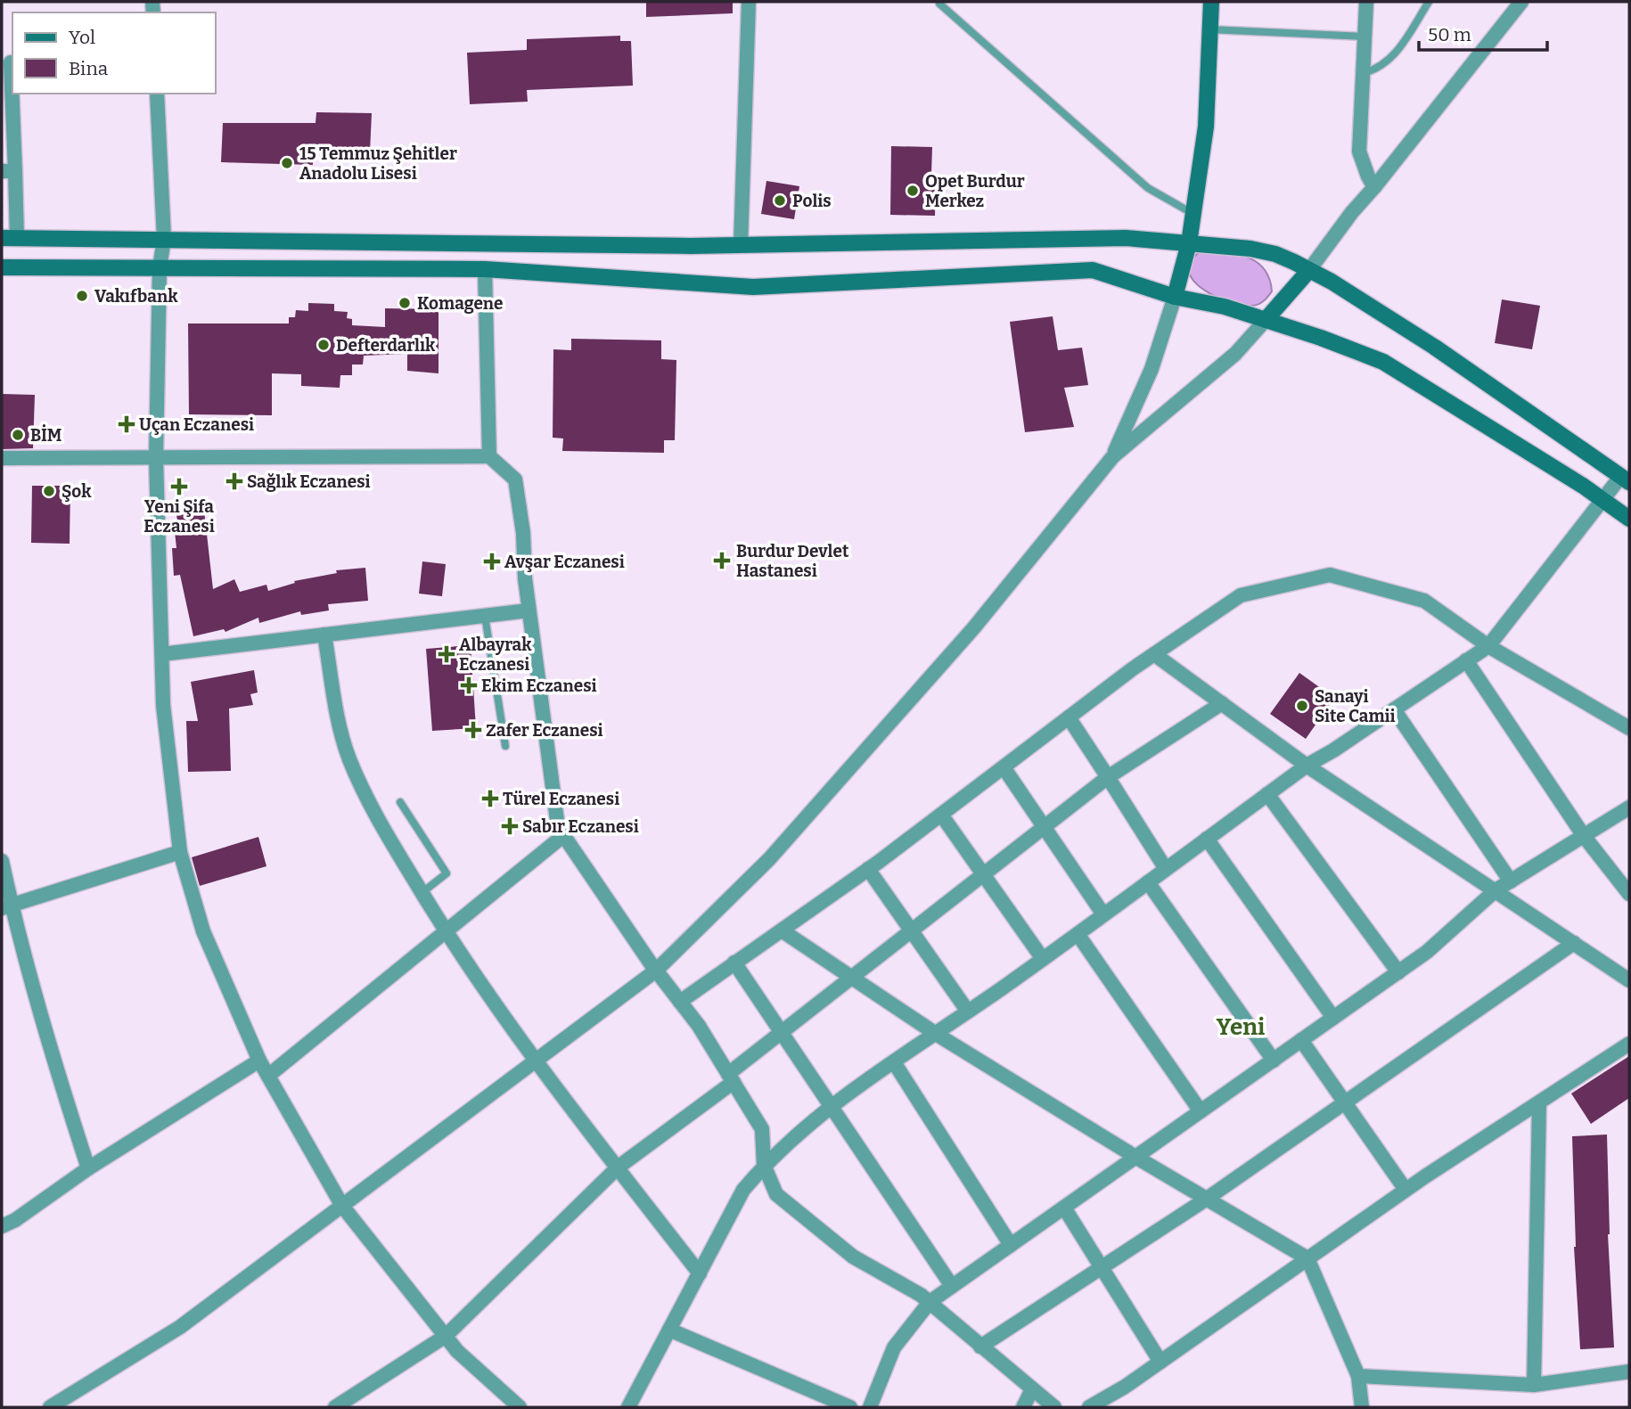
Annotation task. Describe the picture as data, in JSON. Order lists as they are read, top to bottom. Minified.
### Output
{"districts":["Yeni"],"places":{"other":["15 Temmuz Şehitler Anadolu Lisesi","Opet Burdur Merkez","Polis","Vakıfbank","Komagene","Defterdarlık","BİM","Şok","Sanayi Site Camii"],"health":["Uçan Eczanesi","Sağlık Eczanesi","Yeni Şifa Eczanesi","Burdur Devlet Hastanesi","Avşar Eczanesi","Albayrak Eczanesi","Ekim Eczanesi","Zafer Eczanesi","Türel Eczanesi","Sabır Eczanesi"]},"legend":["Yol","Bina"],"scale_bar":"50 m"}
